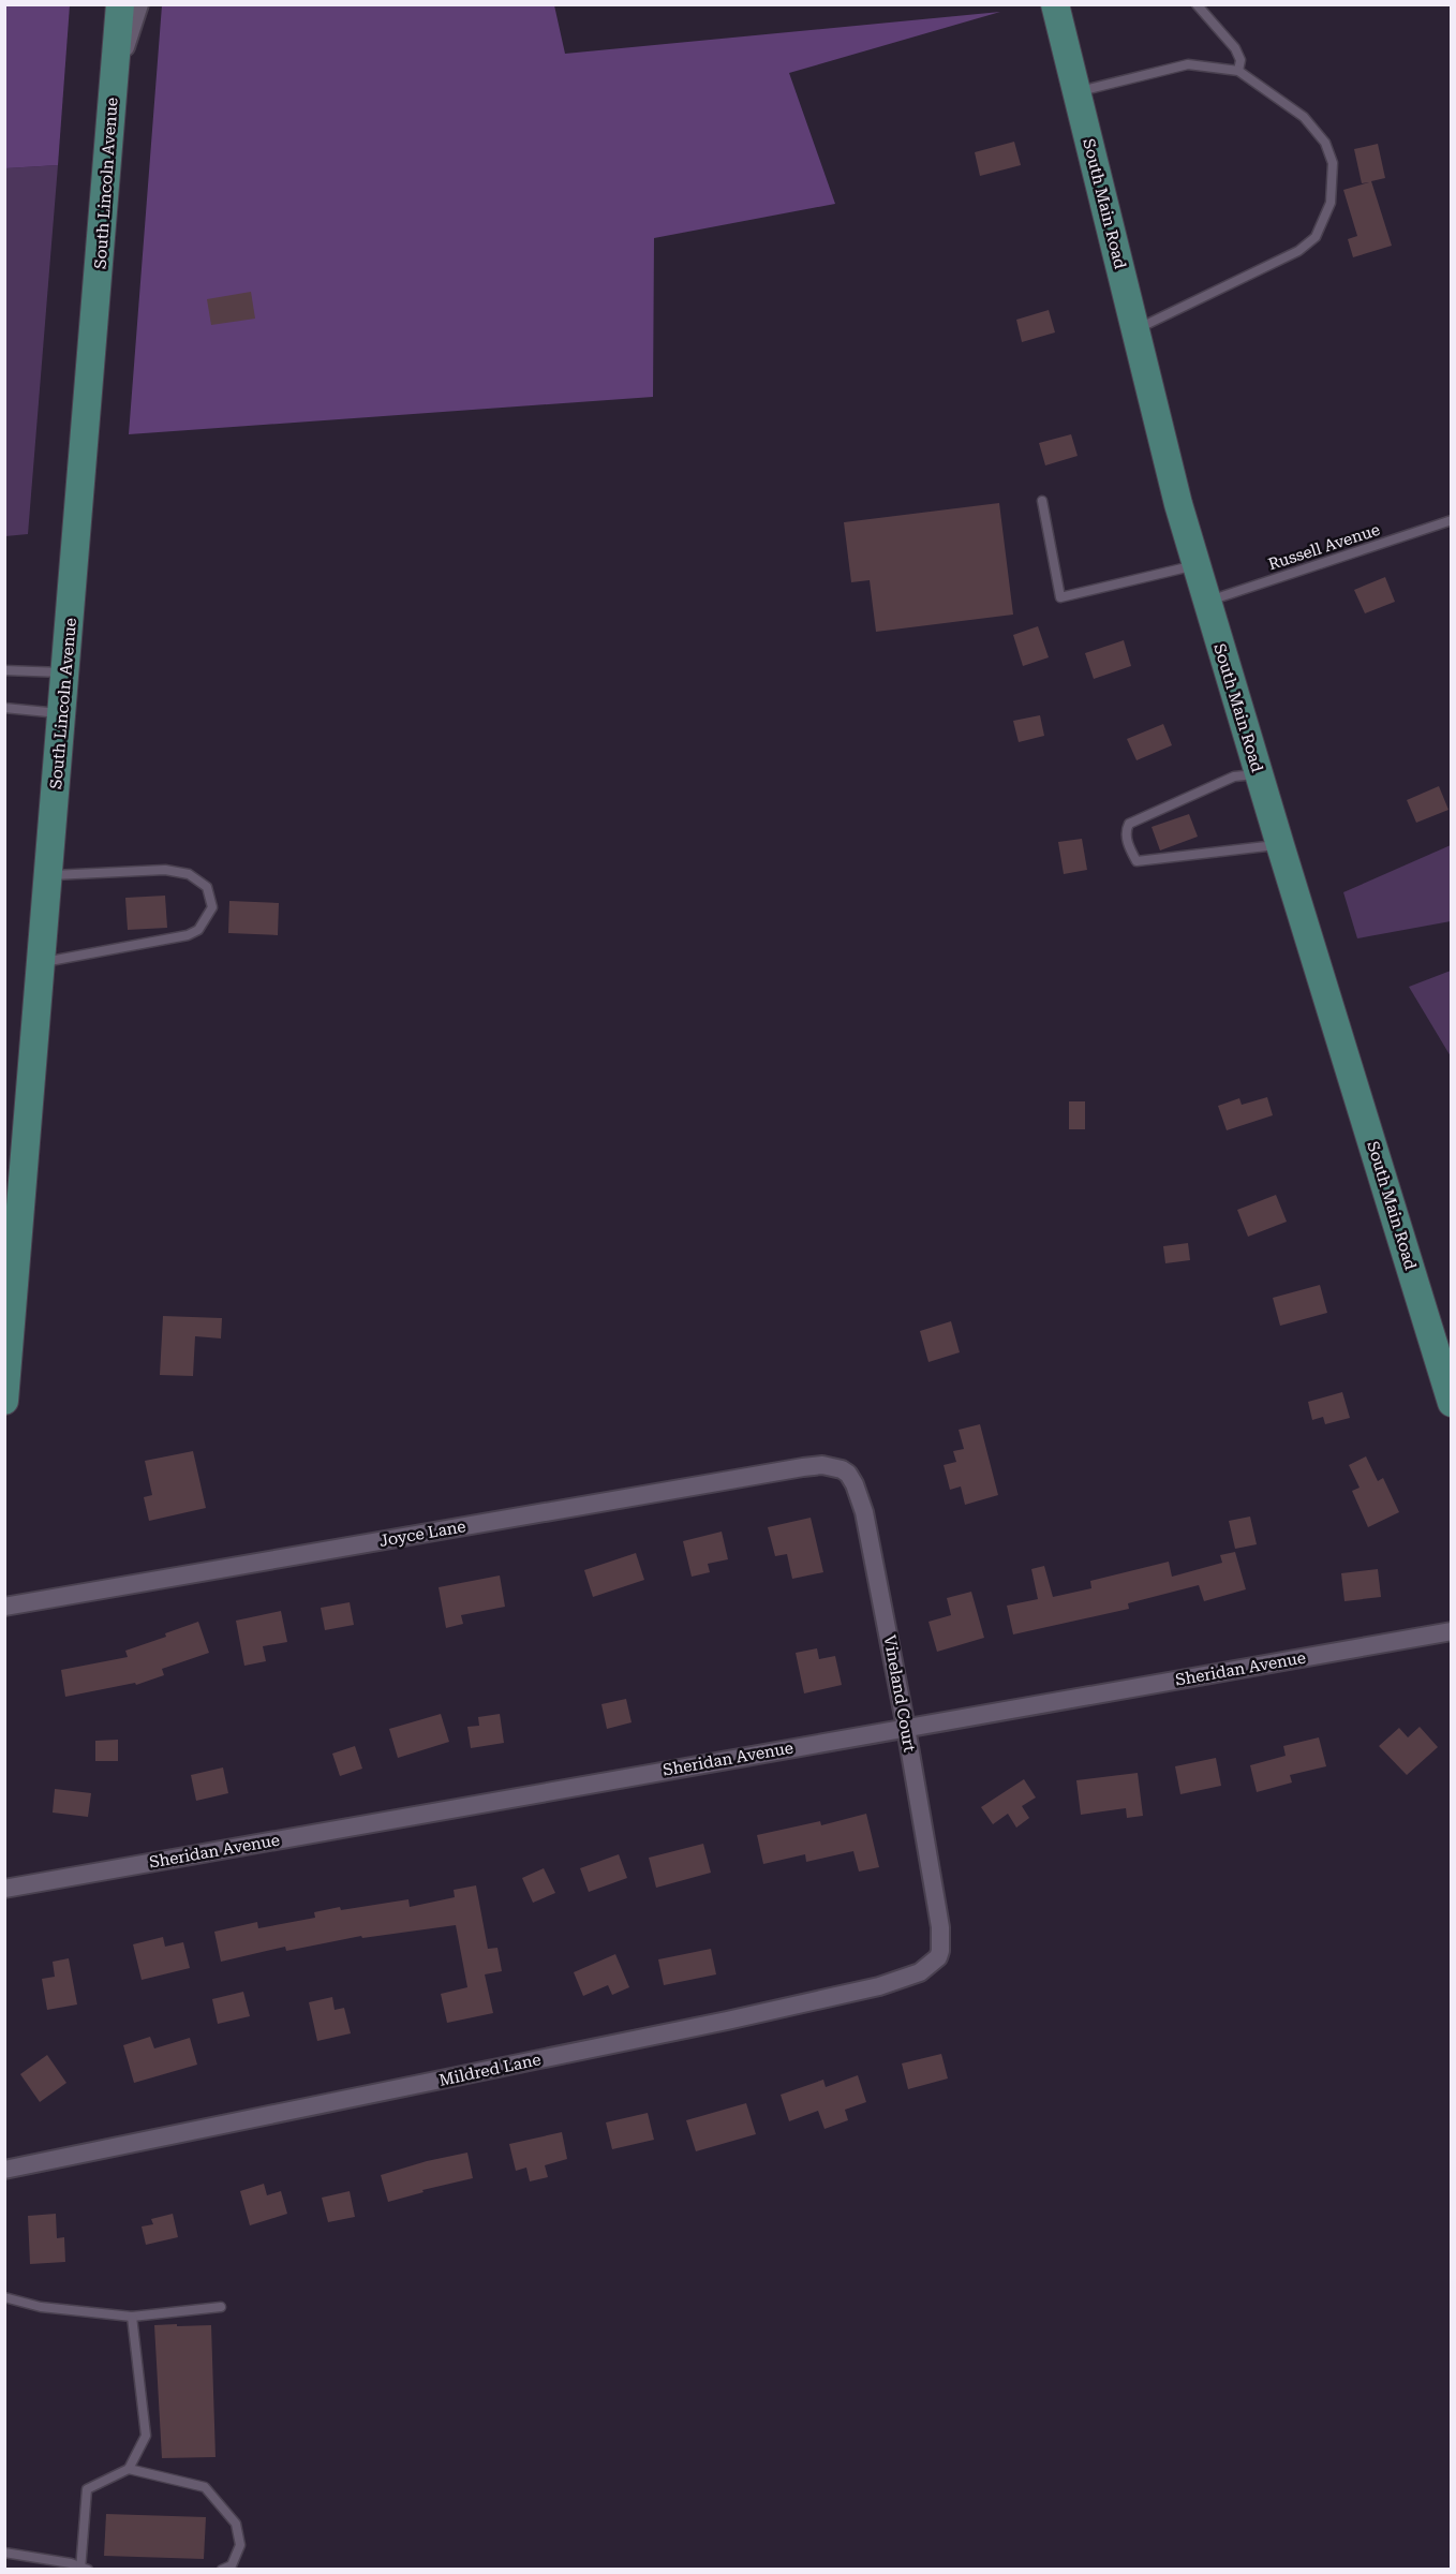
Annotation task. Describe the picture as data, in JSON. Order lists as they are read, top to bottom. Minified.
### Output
{"streets":{"main road":["South Lincoln Avenue","South Main Road"],"street":["Joyce Lane","Sheridan Avenue","Vineland Court","Mildred Lane"],"lane":["Russell Avenue"]},"crossings":[["South Main Road","Russell Avenue"],["Joyce Lane","Vineland Court"],["Sheridan Avenue","Vineland Court"],["Vineland Court","Mildred Lane"]]}
